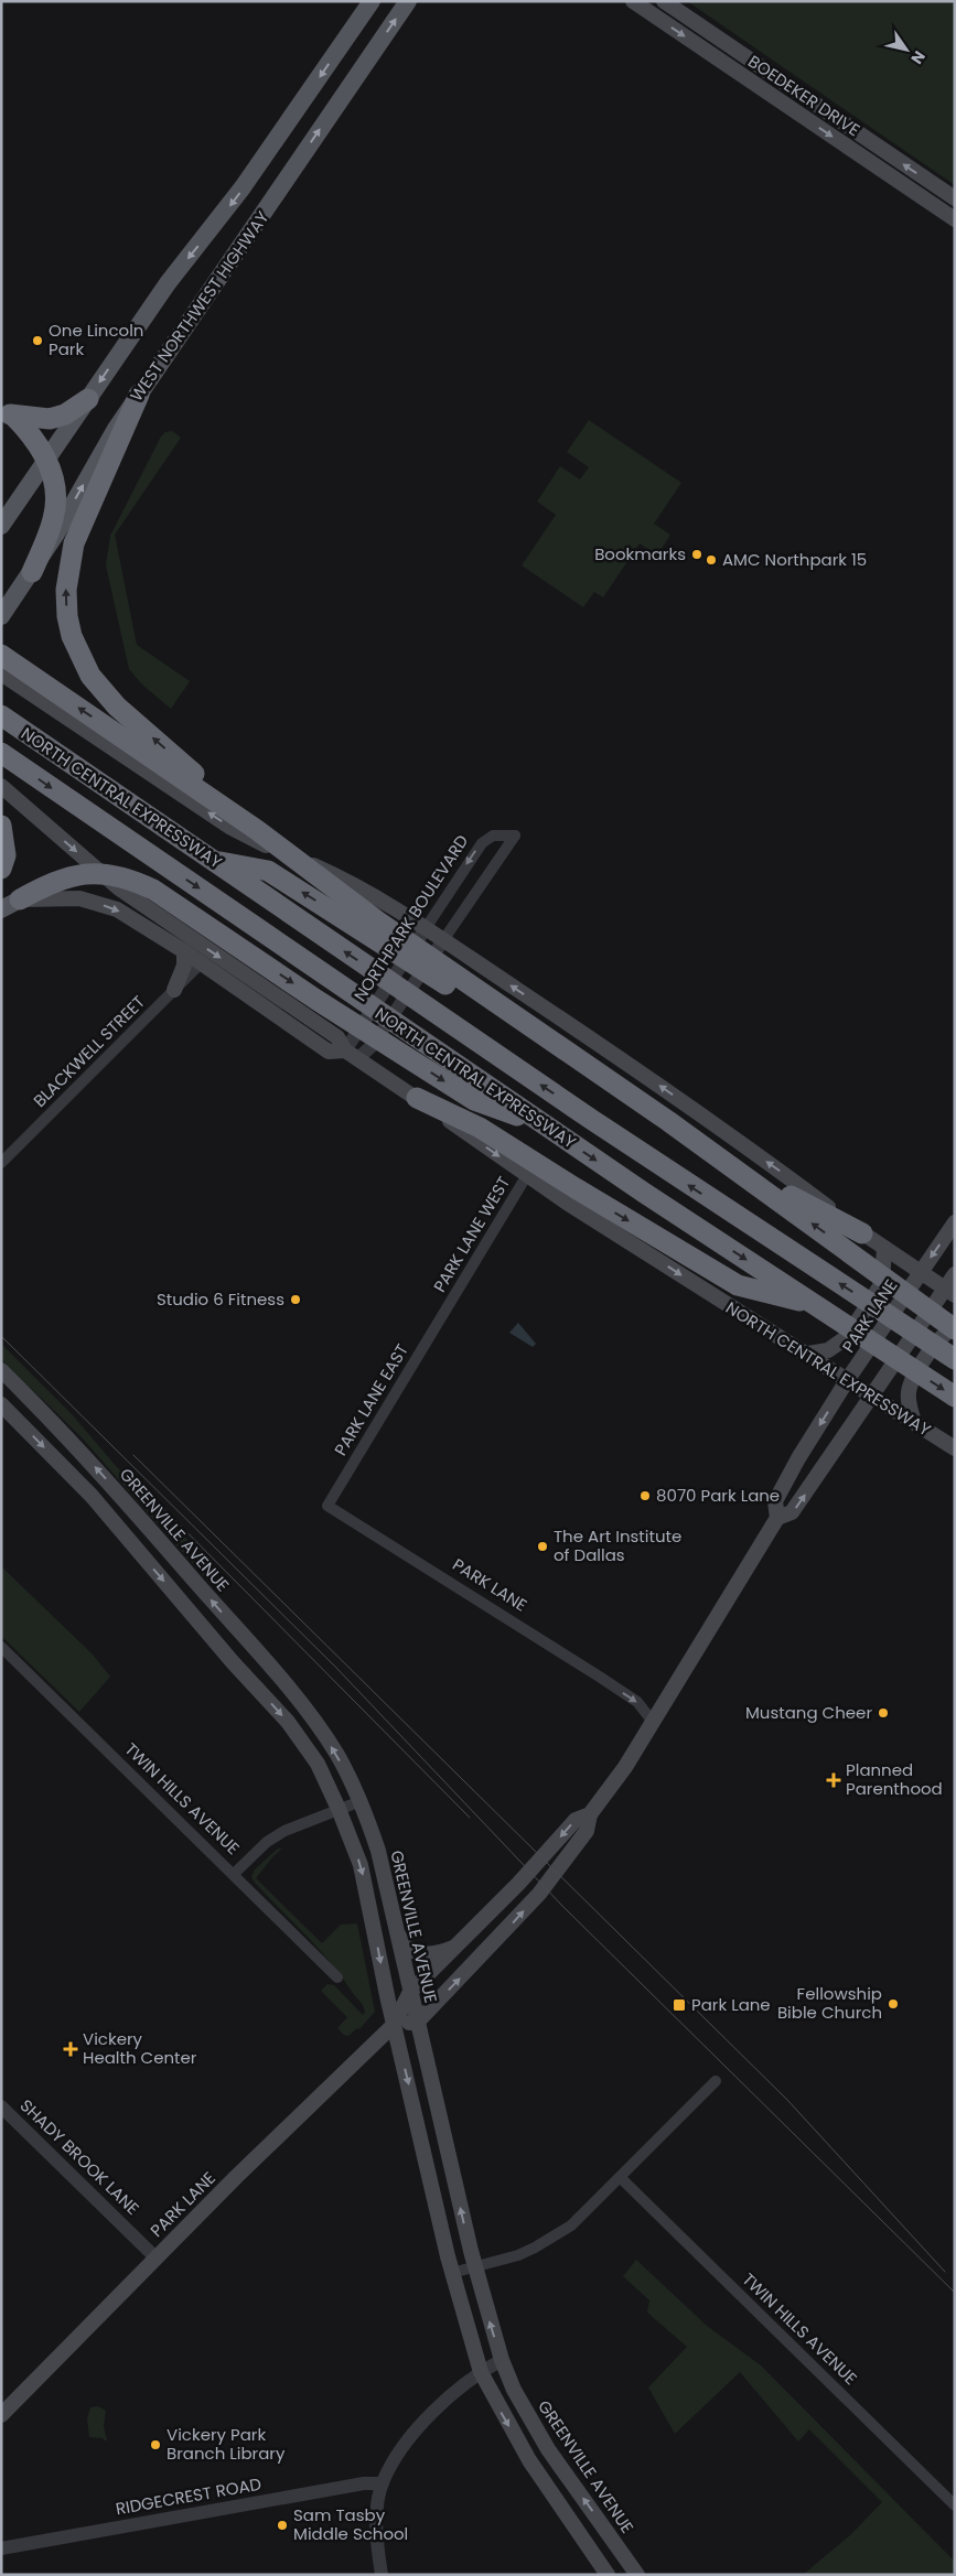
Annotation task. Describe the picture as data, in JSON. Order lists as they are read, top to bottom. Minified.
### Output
{"streets":{"highway":["NORTH CENTRAL EXPRESSWAY"],"main road":["BOEDEKER DRIVE","WEST NORTHWEST HIGHWAY","PARK LANE","GREENVILLE AVENUE"],"street":["NORTHPARK BOULEVARD","BLACKWELL STREET","PARK LANE WEST","PARK LANE EAST","TWIN HILLS AVENUE","SHADY BROOK LANE","RIDGECREST ROAD"]},"crossings":[["NORTH CENTRAL EXPRESSWAY","NORTHPARK BOULEVARD"],["NORTH CENTRAL EXPRESSWAY","BLACKWELL STREET"],["NORTH CENTRAL EXPRESSWAY","PARK LANE WEST"],["NORTH CENTRAL EXPRESSWAY","PARK LANE"],["PARK LANE WEST","PARK LANE EAST"],["PARK LANE","PARK LANE EAST"],["PARK LANE","GREENVILLE AVENUE"],["PARK LANE","SHADY BROOK LANE"]],"places":{"other":["One Lincoln Park","Bookmarks","AMC Northpark 15","Studio 6 Fitness","8070 Park Lane","The Art Institute of Dallas","Mustang Cheer","Fellowship Bible Church","Vickery Park Branch Library","Sam Tasby Middle School"],"health":["Planned Parenthood","Vickery Health Center"],"transit":["Park Lane"]},"north":"bottom right"}
